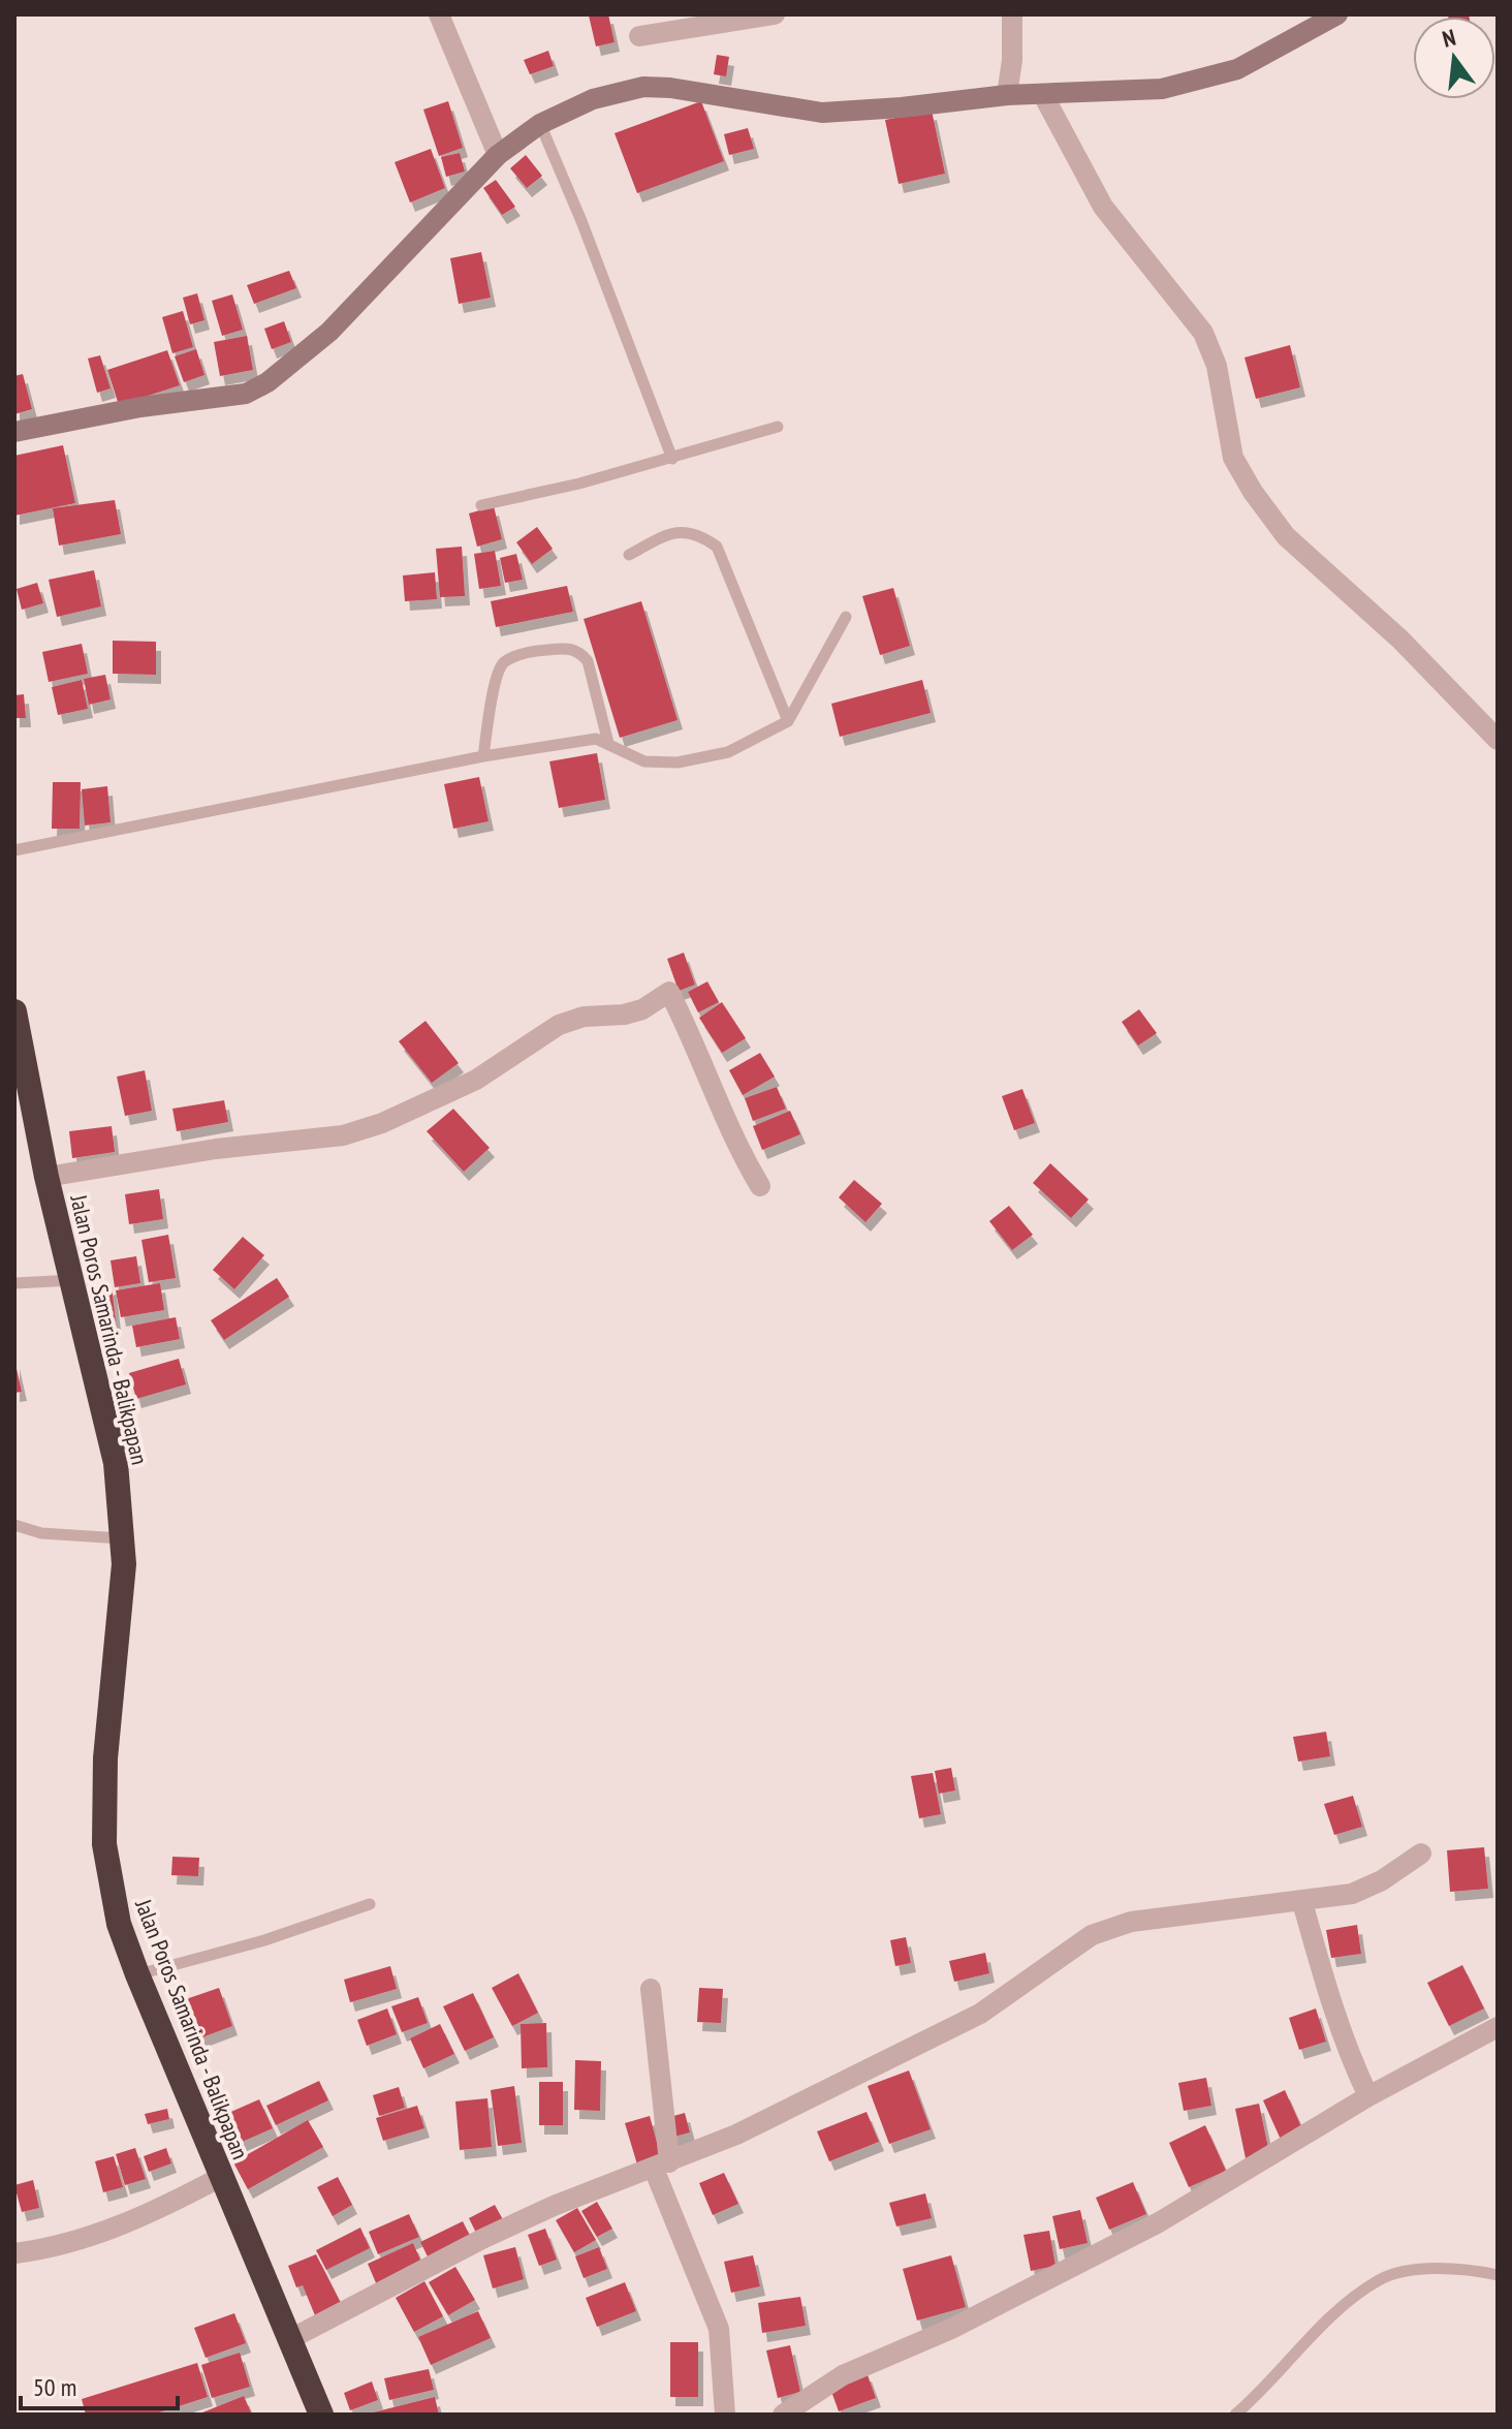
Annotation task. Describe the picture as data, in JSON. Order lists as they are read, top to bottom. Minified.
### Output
{"streets":{"highway":["Jalan Poros Samarinda - Balikpapan"]},"scale_bar":"50 m","north":"top"}
